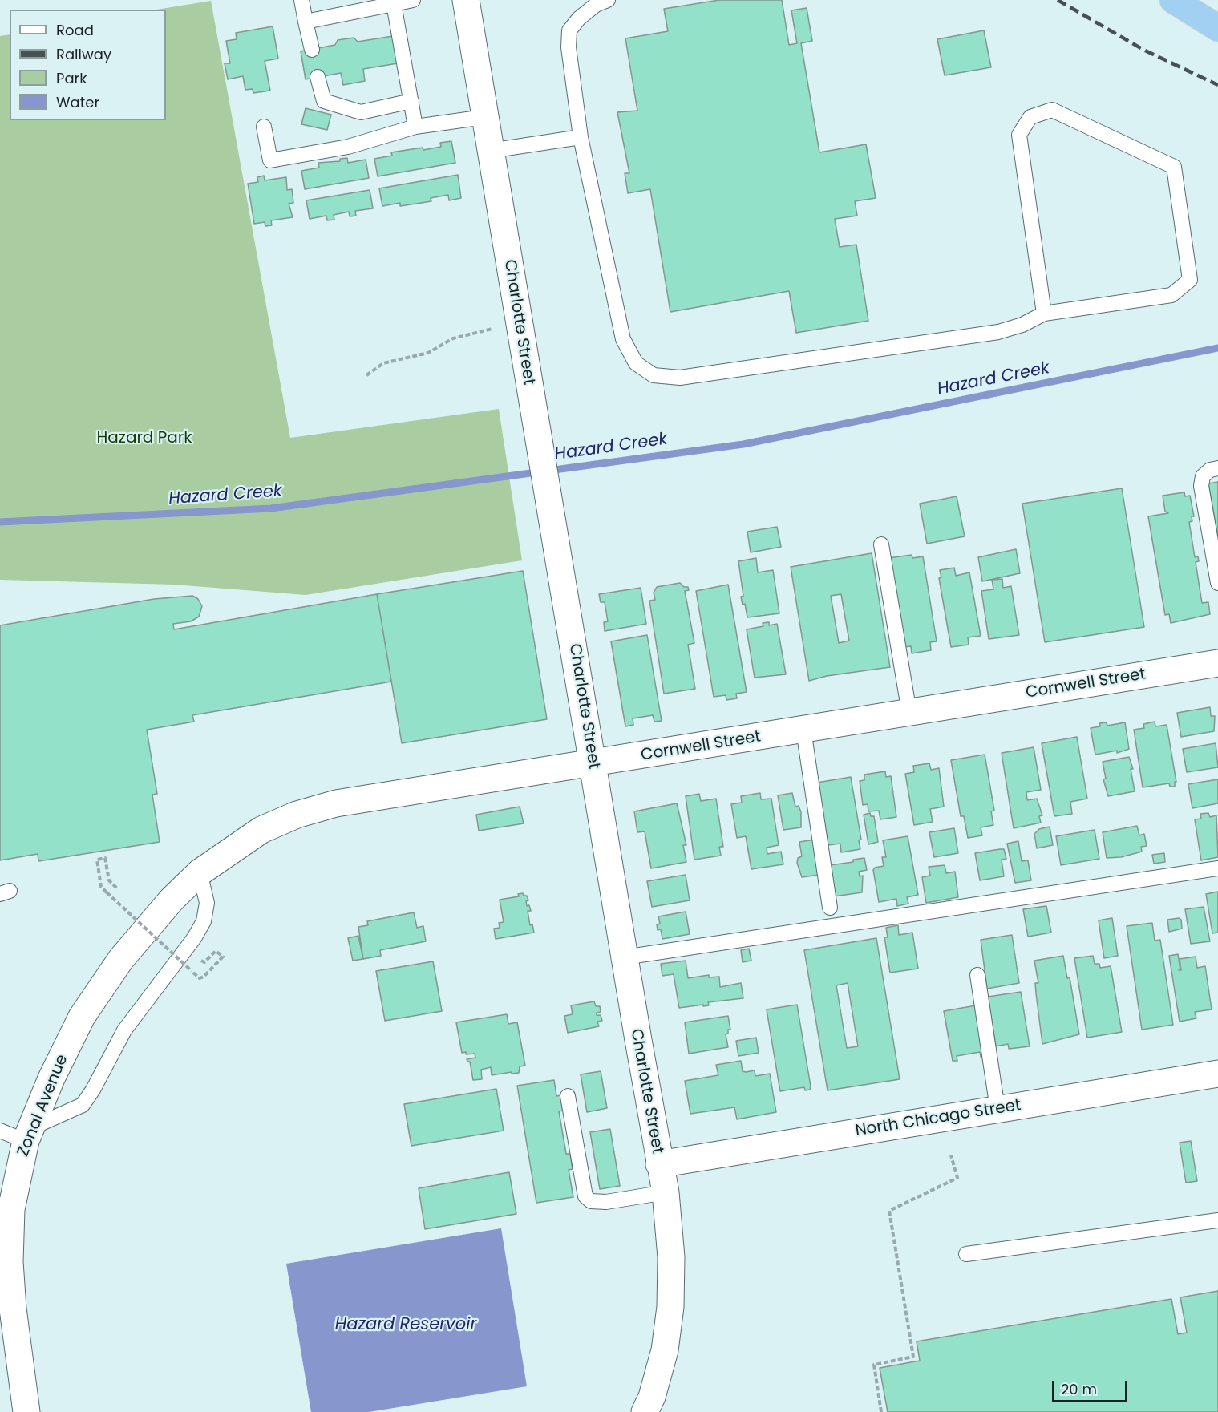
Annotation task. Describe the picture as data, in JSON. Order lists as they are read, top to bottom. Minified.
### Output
{"streets":{"street":["Charlotte Street","Cornwell Street","Zonal Avenue","North Chicago Street"]},"crossings":[["Charlotte Street","Cornwell Street"],["Charlotte Street","North Chicago Street"],["Cornwell Street","Zonal Avenue"]],"water":["Hazard Creek","Hazard Reservoir"],"parks":["Hazard Park"],"legend":["Road","Railway","Park","Water"],"scale_bar":"20 m"}
